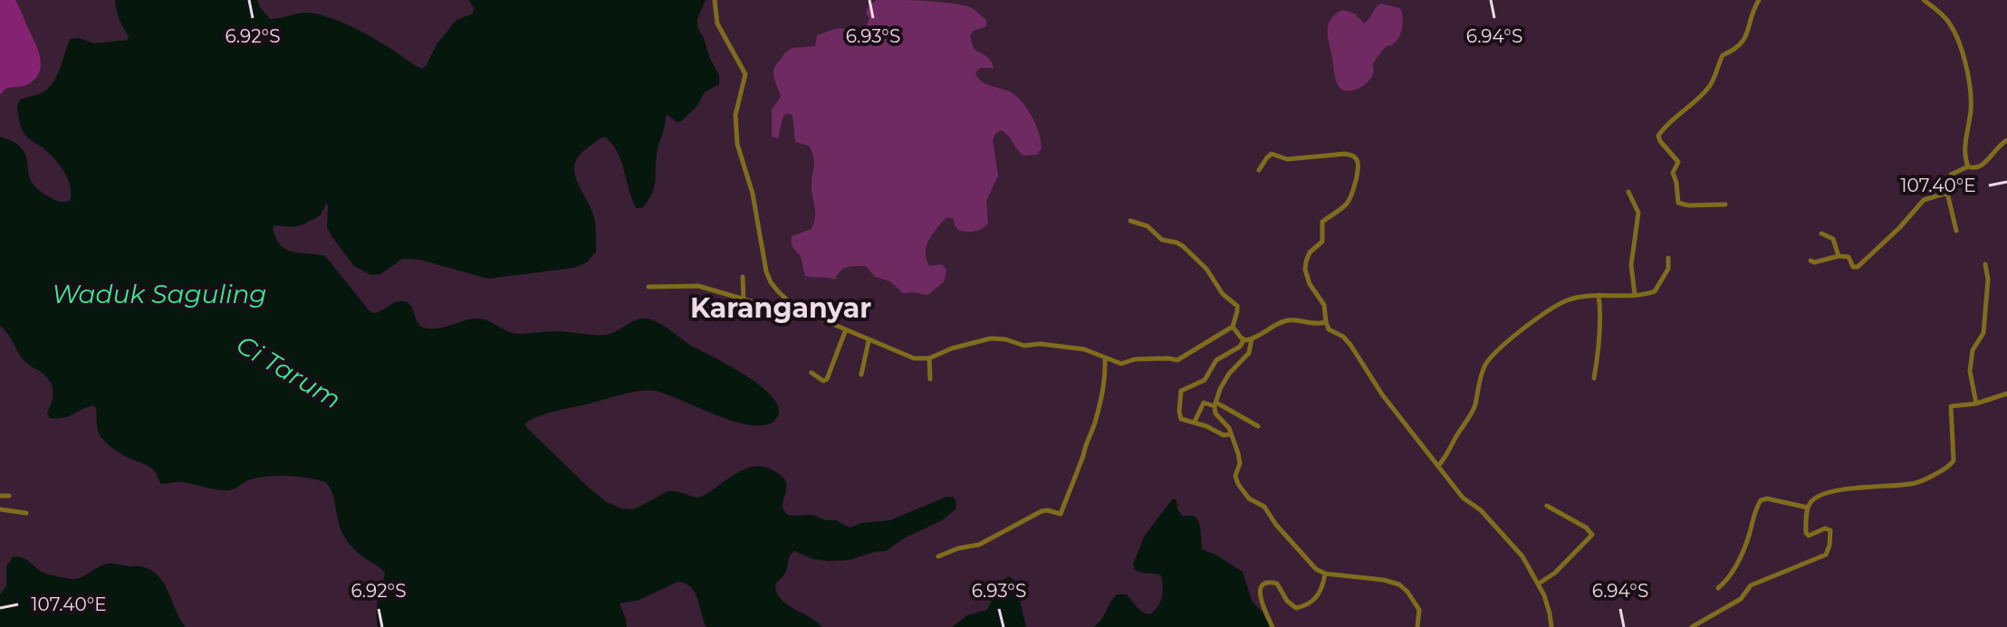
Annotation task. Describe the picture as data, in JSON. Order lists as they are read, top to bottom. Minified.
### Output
{"districts":["Karanganyar"],"water":["Waduk Saguling","Ci Tarum"],"coordinates":["6.92°S","6.93°S","6.94°S","107.40°E"]}
